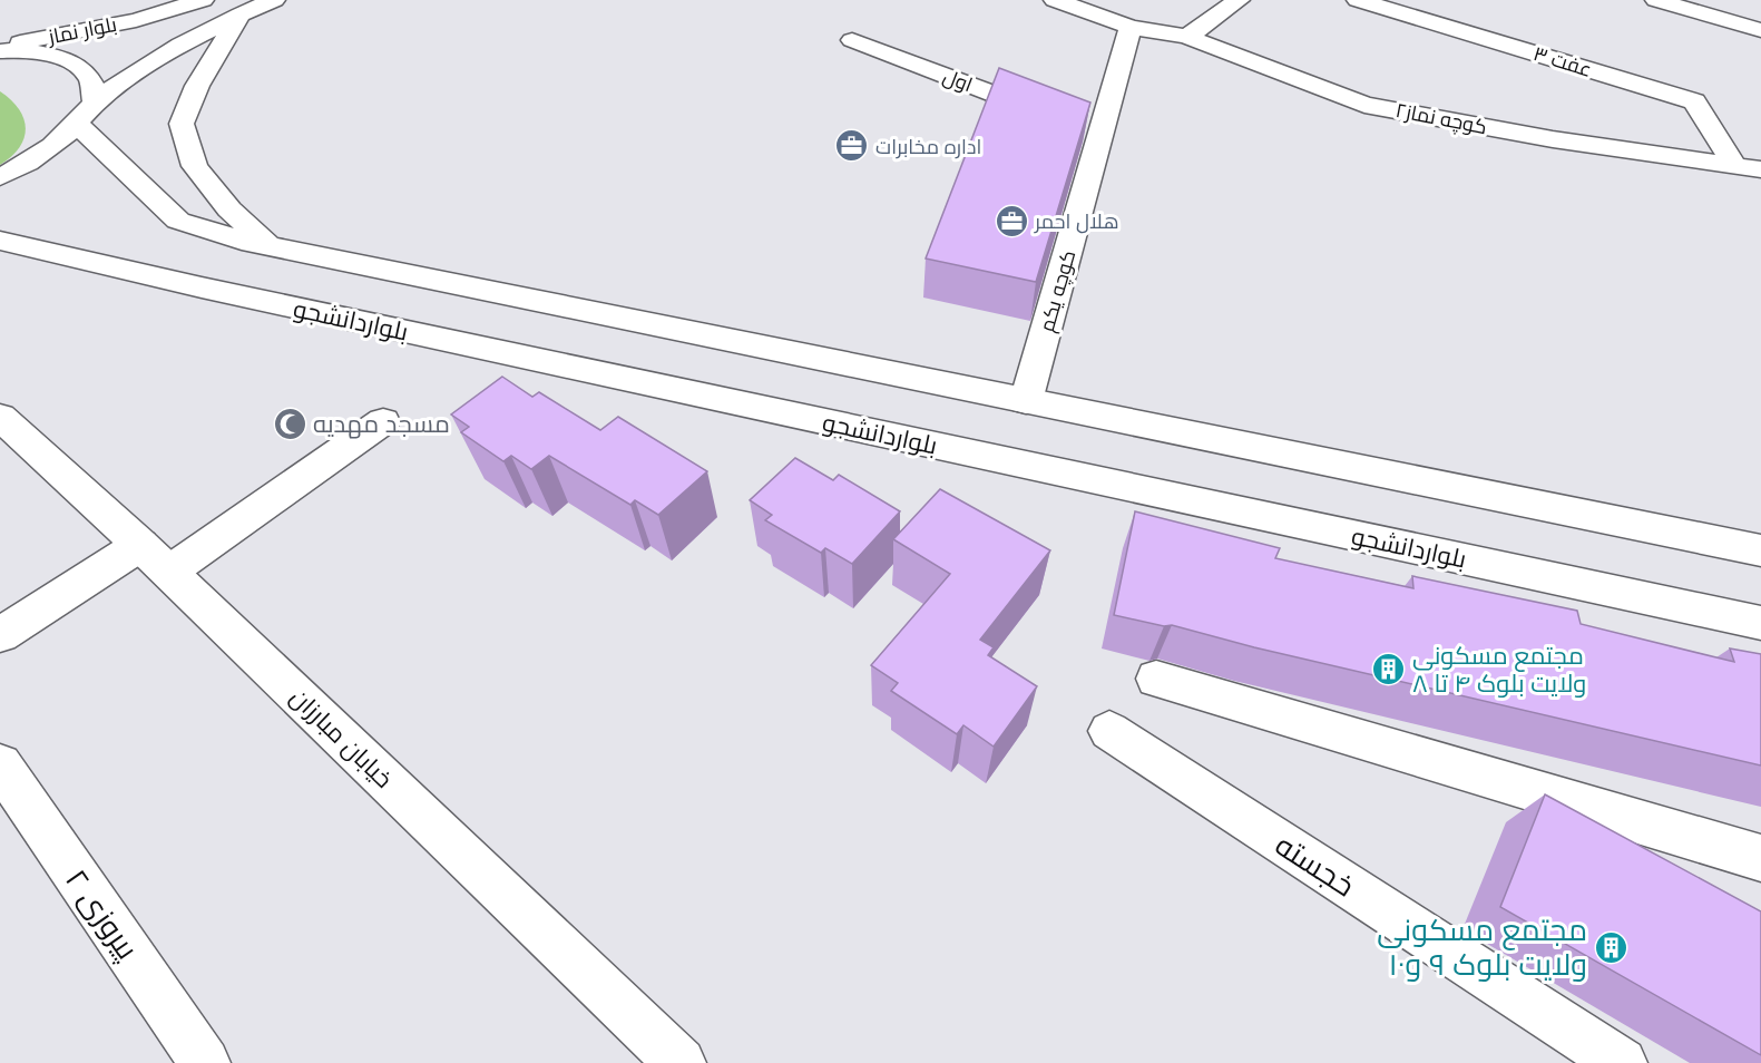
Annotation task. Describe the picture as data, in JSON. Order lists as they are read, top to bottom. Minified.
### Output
{"streets":{"main road":["بلوار نماز","عفت ۳","اول","کوچه نماز۲","کوچه یکم","بلواردانشجو","خیابان مبارزان","خجسته","پیروزی ۲"]},"crossings":[["عفت ۳","کوچه نماز۲"],["اول","کوچه یکم"],["کوچه نماز۲","کوچه یکم"]],"places":{"office":["اداره مخابرات","هلال احمر"],"mosque":["مسجد مهدیه"],"building":["مجتمع مسکونی ولایت بلوک ۴ تا ۸","مجتمع مسکونی ولایت بلوک ۹ و۱۰"]}}
